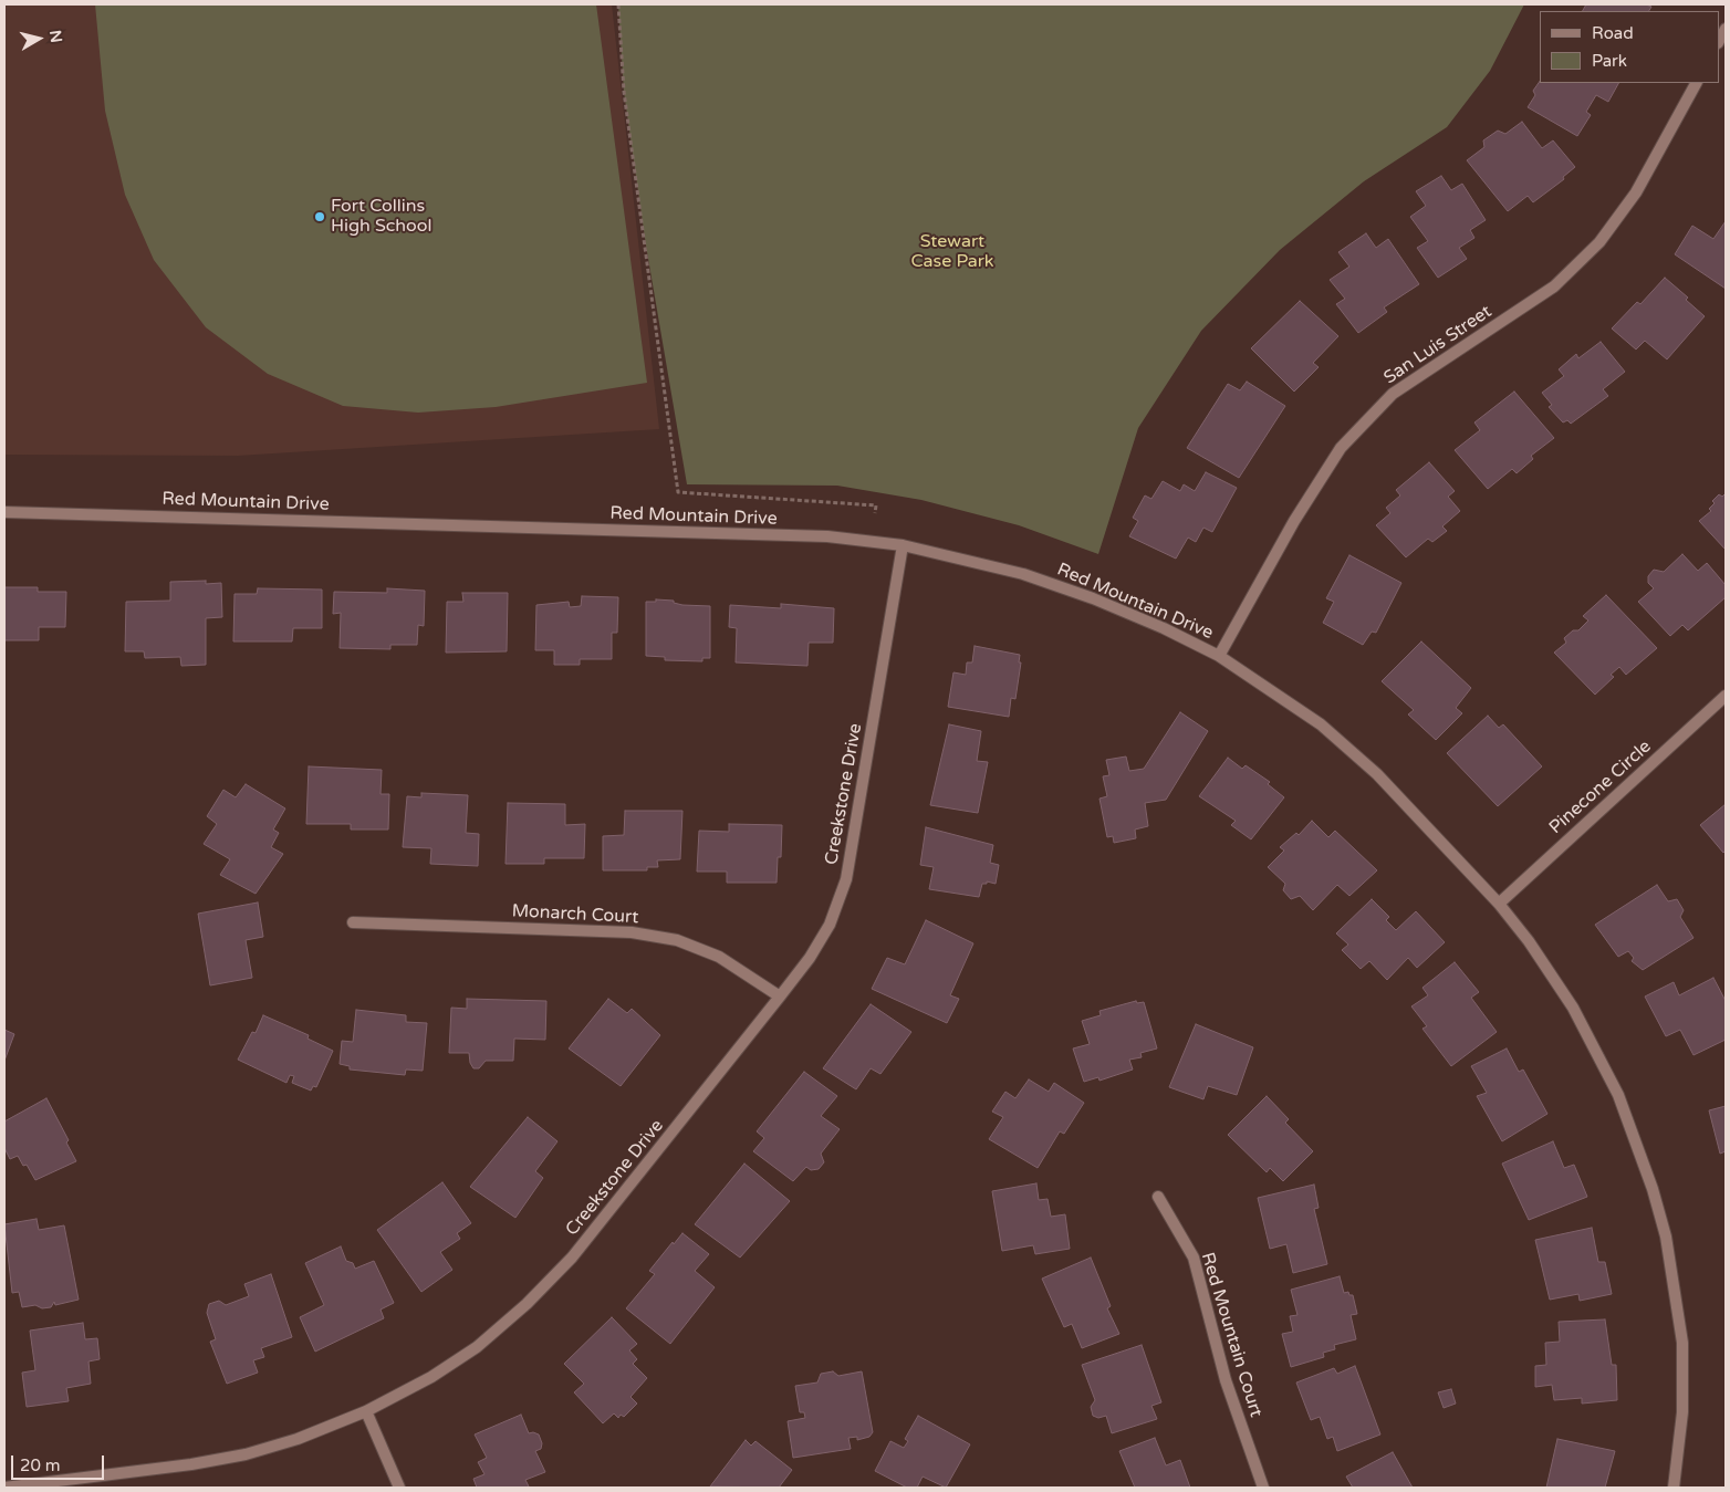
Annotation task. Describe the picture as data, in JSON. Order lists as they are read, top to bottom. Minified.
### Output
{"streets":{"street":["San Luis Street","Red Mountain Drive","Pinecone Circle","Creekstone Drive","Monarch Court","Red Mountain Court"]},"crossings":[["San Luis Street","Red Mountain Drive"],["Red Mountain Drive","Pinecone Circle"],["Red Mountain Drive","Creekstone Drive"],["Creekstone Drive","Monarch Court"]],"parks":["Stewart Case Park"],"places":["Fort Collins High School"],"legend":["Road","Park"],"scale_bar":"20 m","north":"right"}
